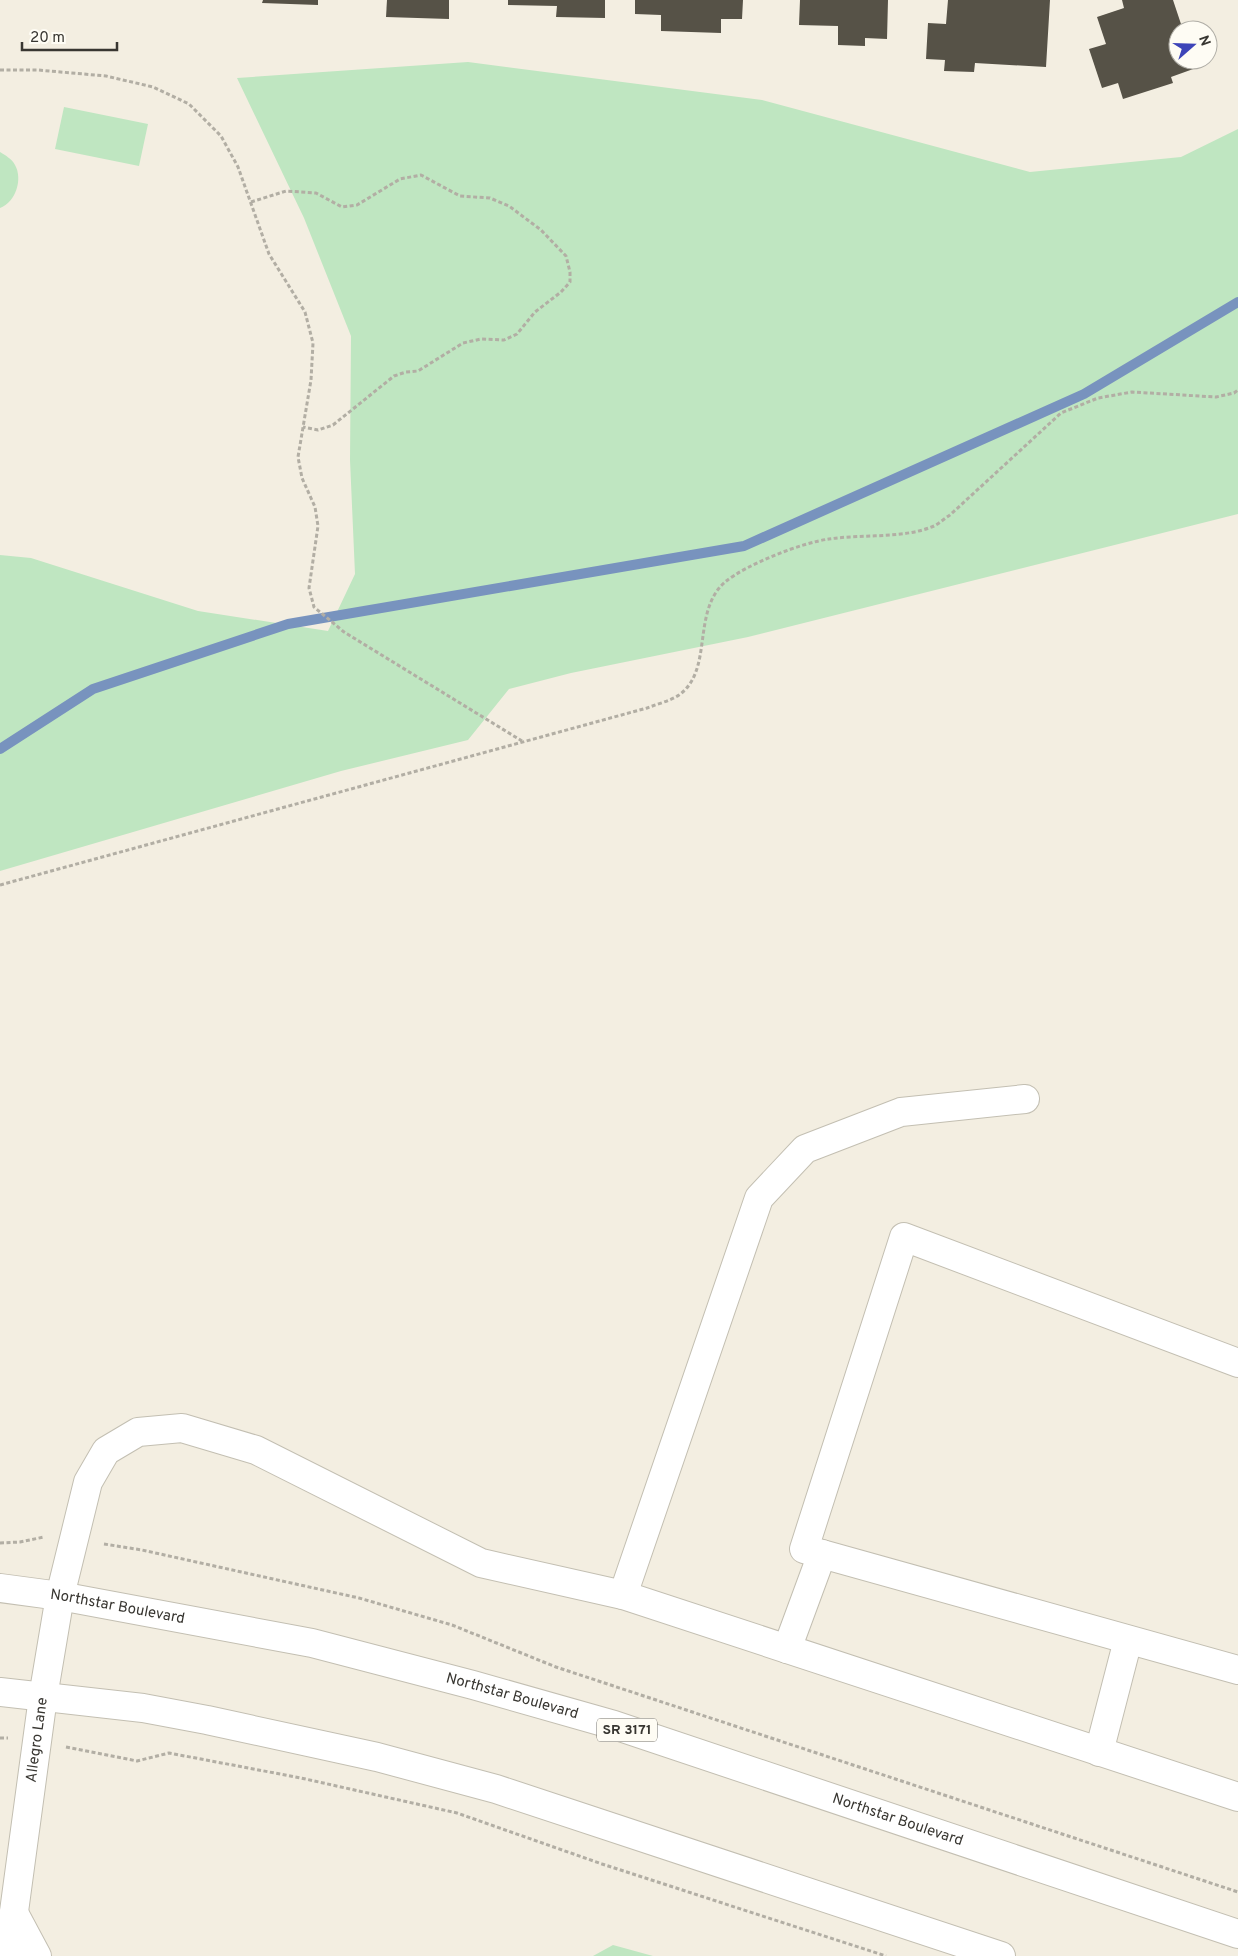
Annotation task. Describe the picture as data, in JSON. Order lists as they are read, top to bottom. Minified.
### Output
{"streets":{"main road":["Northstar Boulevard","SR 3171","Allegro Lane"]},"crossings":[["Northstar Boulevard","Allegro Lane"]],"scale_bar":"20 m","north":"right"}
